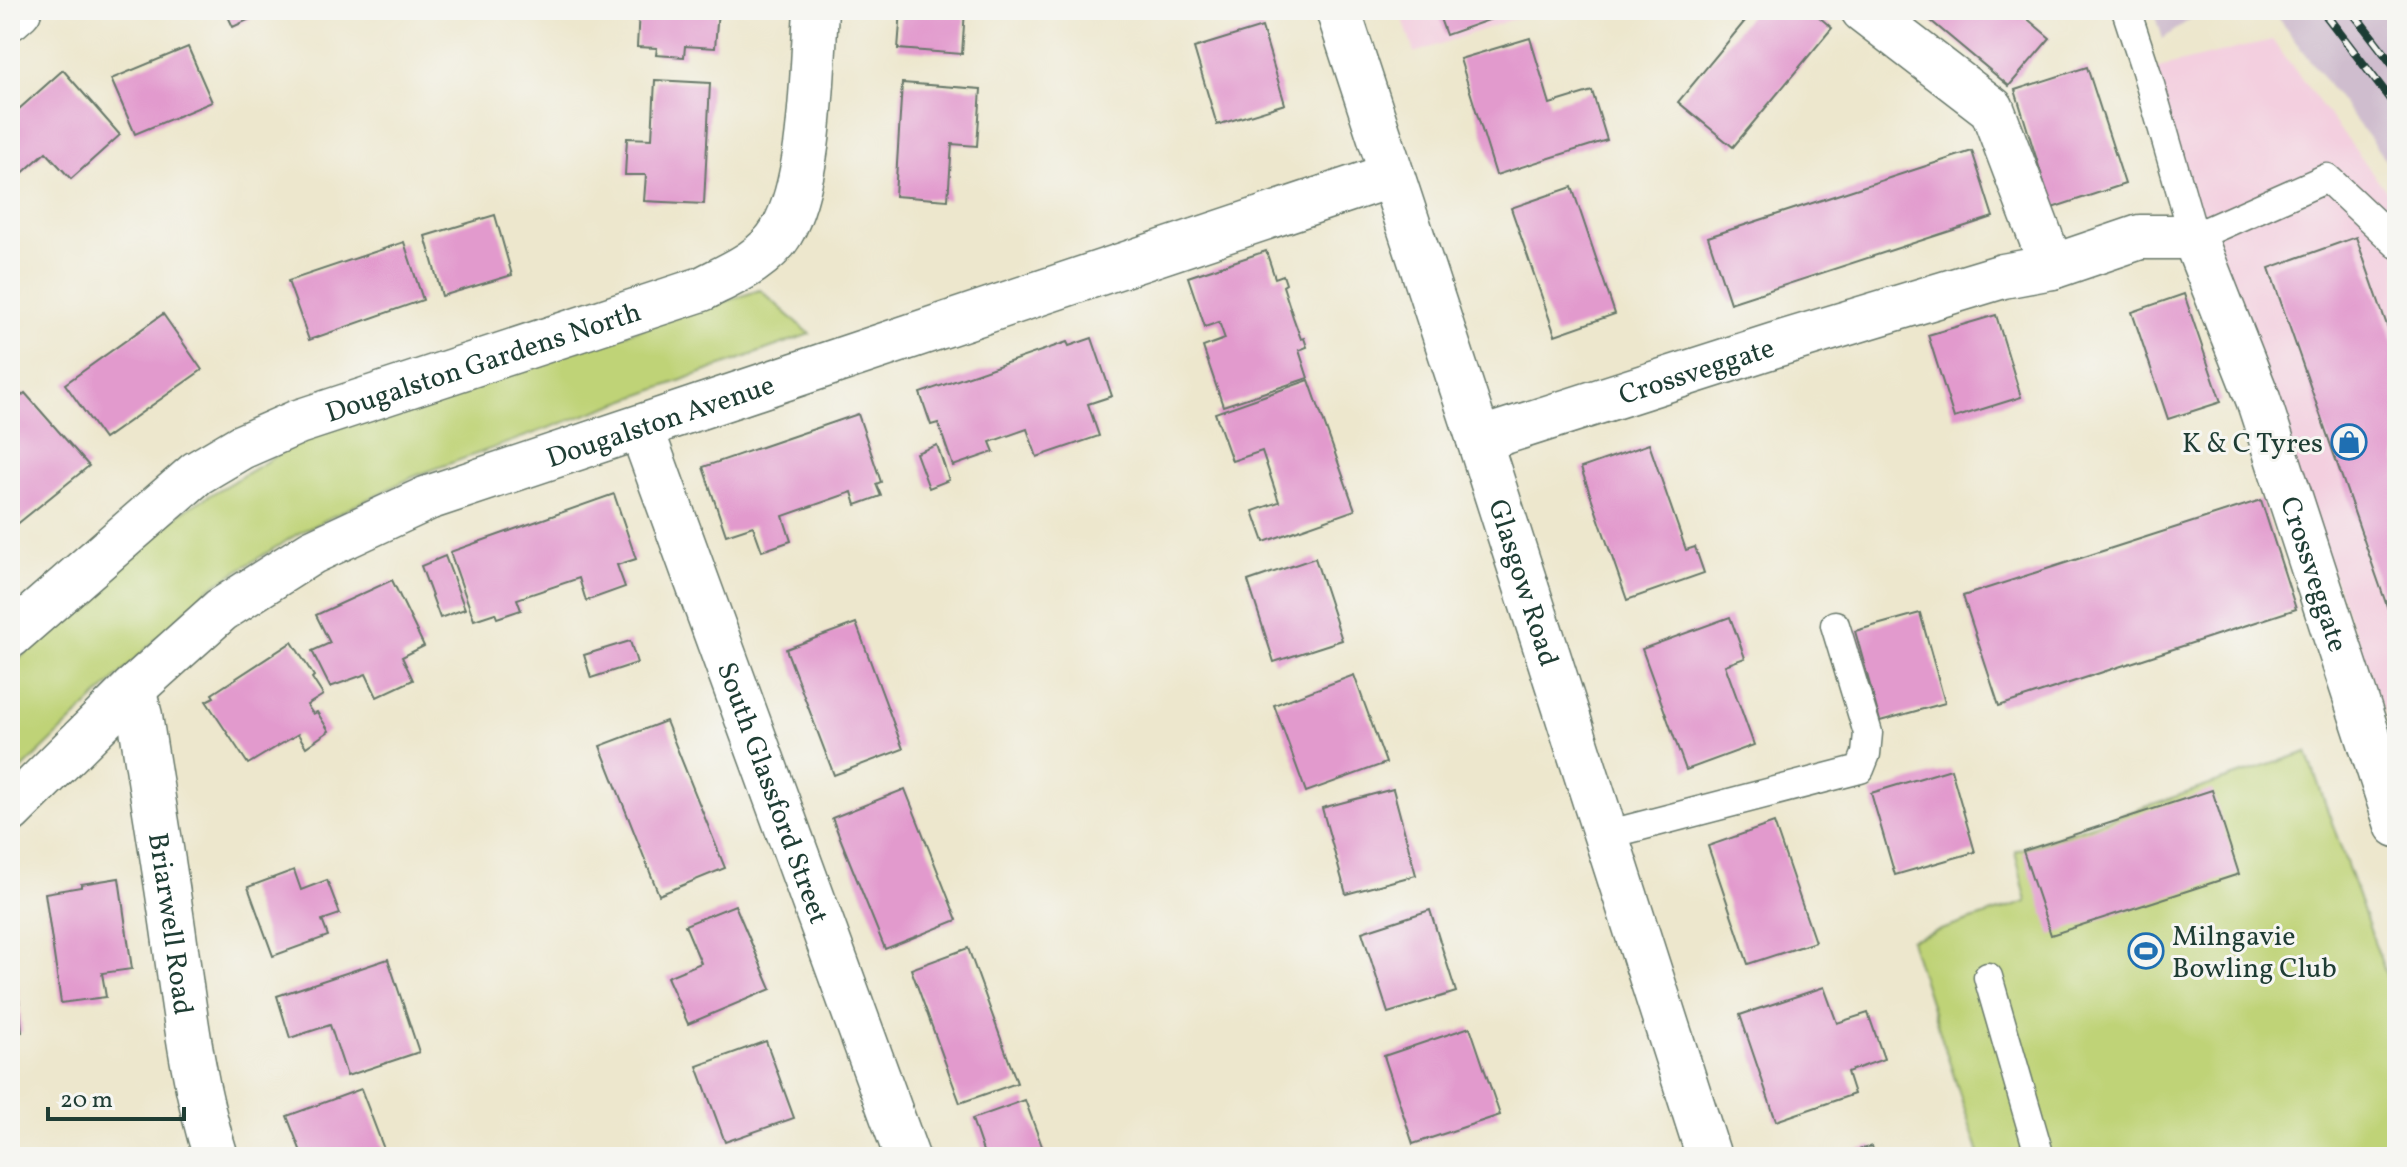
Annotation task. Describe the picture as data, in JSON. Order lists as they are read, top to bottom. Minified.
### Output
{"streets":{"street":["Dougalston Gardens North","Crossveggate","Dougalston Avenue","Glasgow Road","South Glassford Street","Briarwell Road"]},"crossings":[["Crossveggate","Glasgow Road"],["Dougalston Avenue","Glasgow Road"],["Dougalston Avenue","South Glassford Street"],["Dougalston Avenue","Briarwell Road"]],"places":{"shop":["K & C Tyres"],"sports":["Milngavie Bowling Club"]},"scale_bar":"20 m"}
